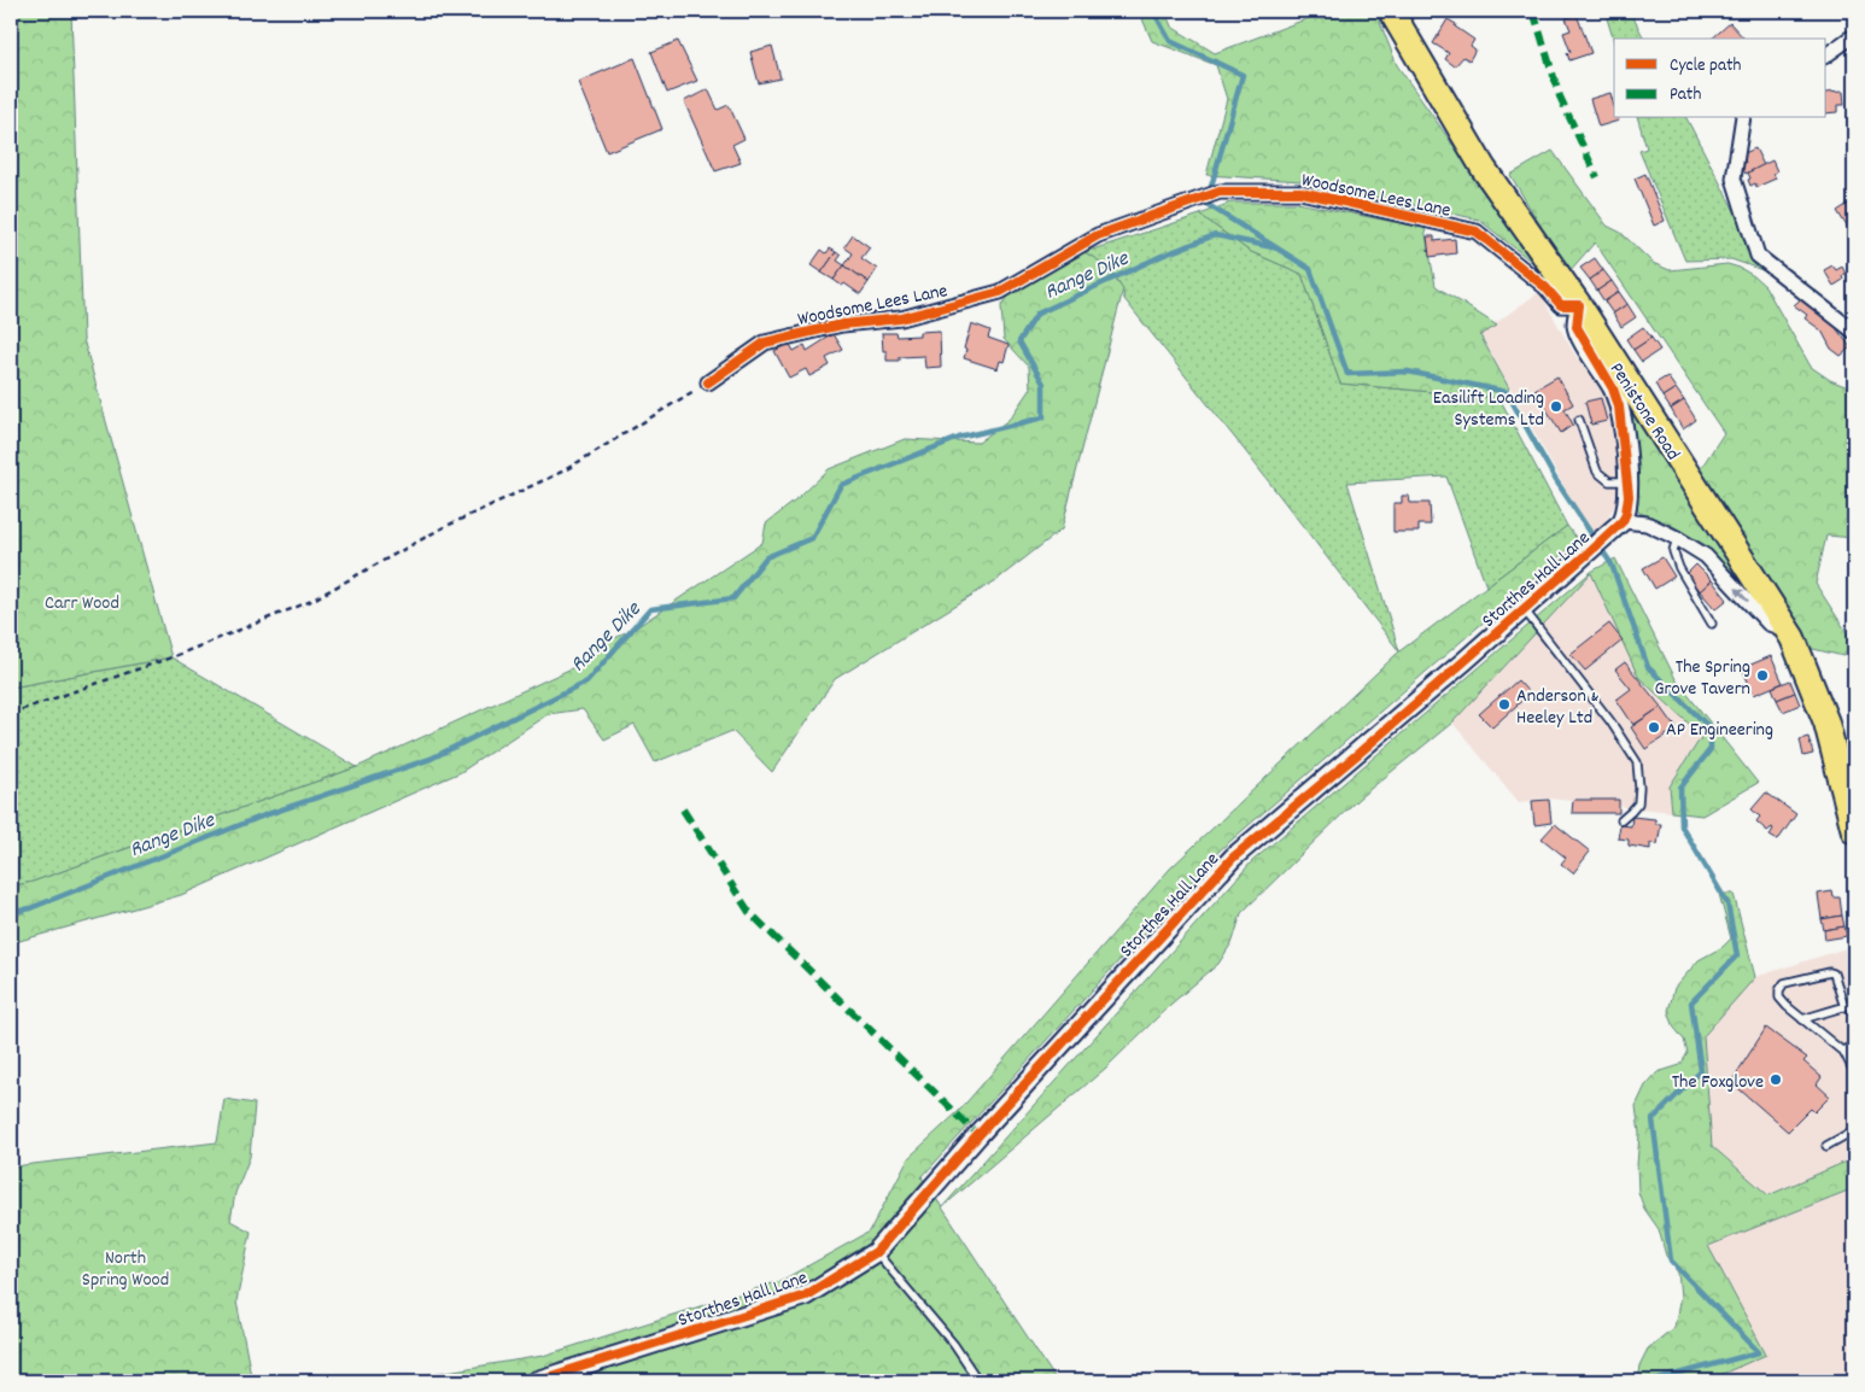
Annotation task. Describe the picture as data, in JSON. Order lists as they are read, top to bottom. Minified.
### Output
{"streets":{"highway":["Penistone Road"],"street":["Woodsome Lees Lane","Storthes Hall Lane"]},"crossings":[["Woodsome Lees Lane","Penistone Road"]],"water":["Range Dike"],"parks":["Carr Wood","North Spring Wood"],"places":["Easilift Loading Systems Ltd","The Spring Grove Tavern","Anderson & Heeley Ltd","AP Engineering","The Foxglove"],"legend":["Cycle path","Path"]}
